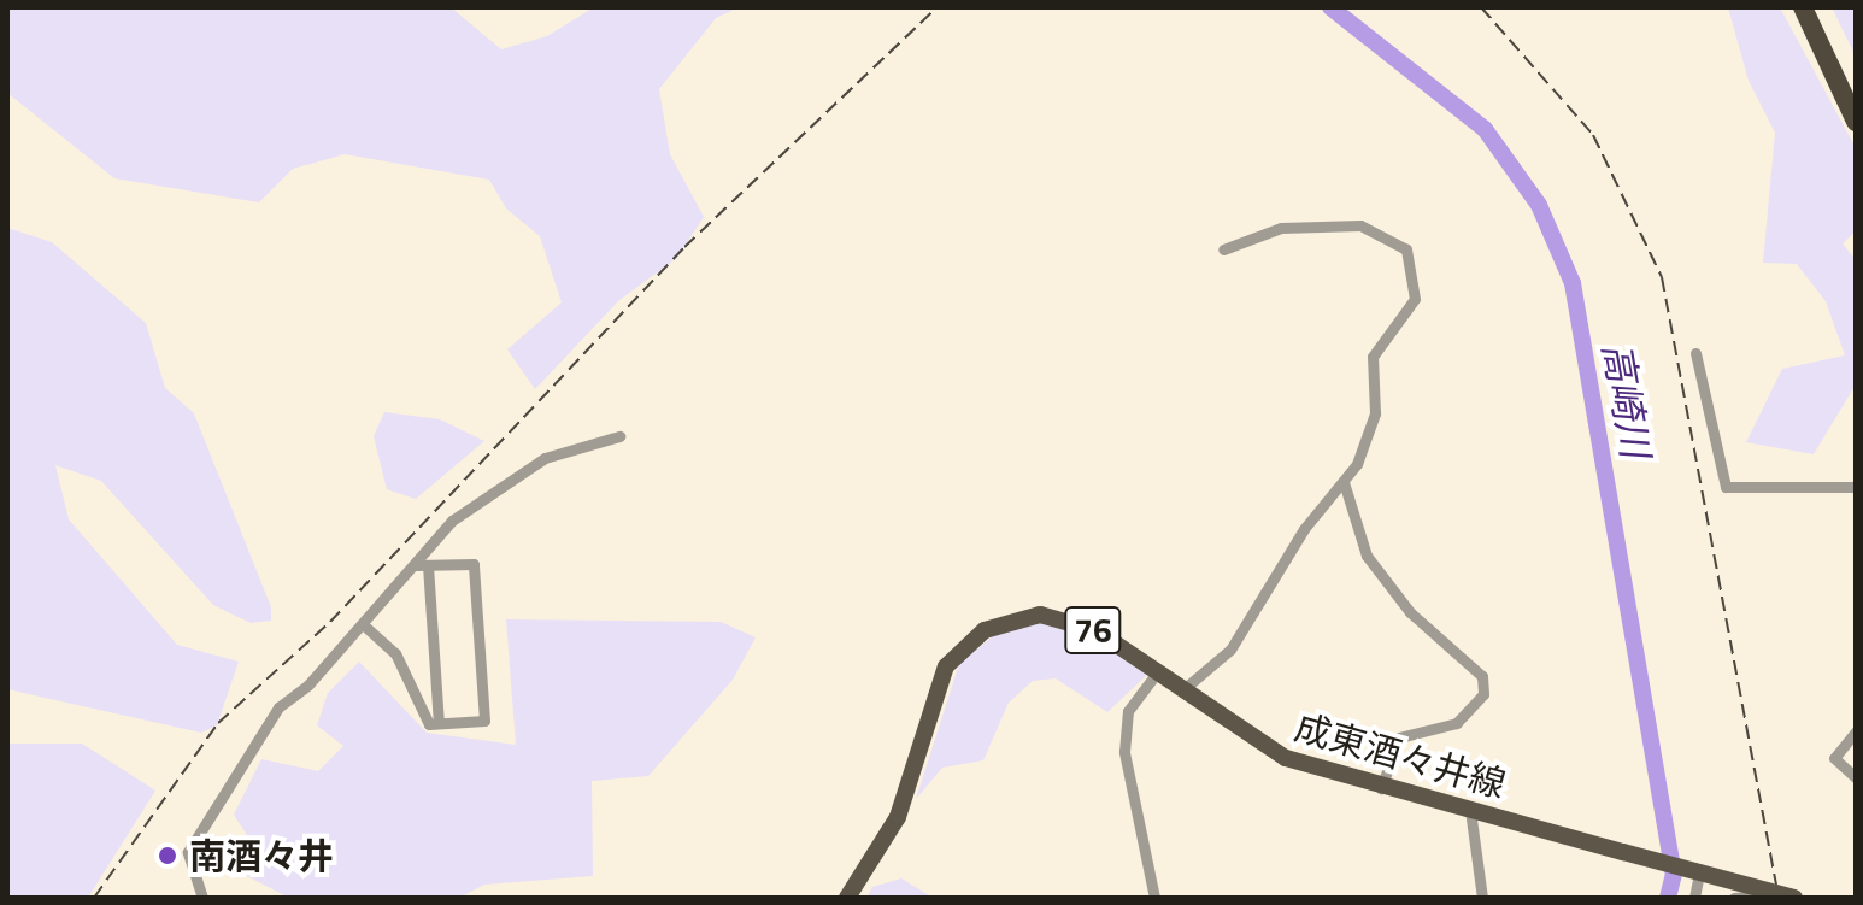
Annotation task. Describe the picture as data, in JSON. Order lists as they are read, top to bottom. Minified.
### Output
{"streets":{"main road":["76","成東酒々井線"]},"water":["高崎川"],"places":["南酒々井"]}
